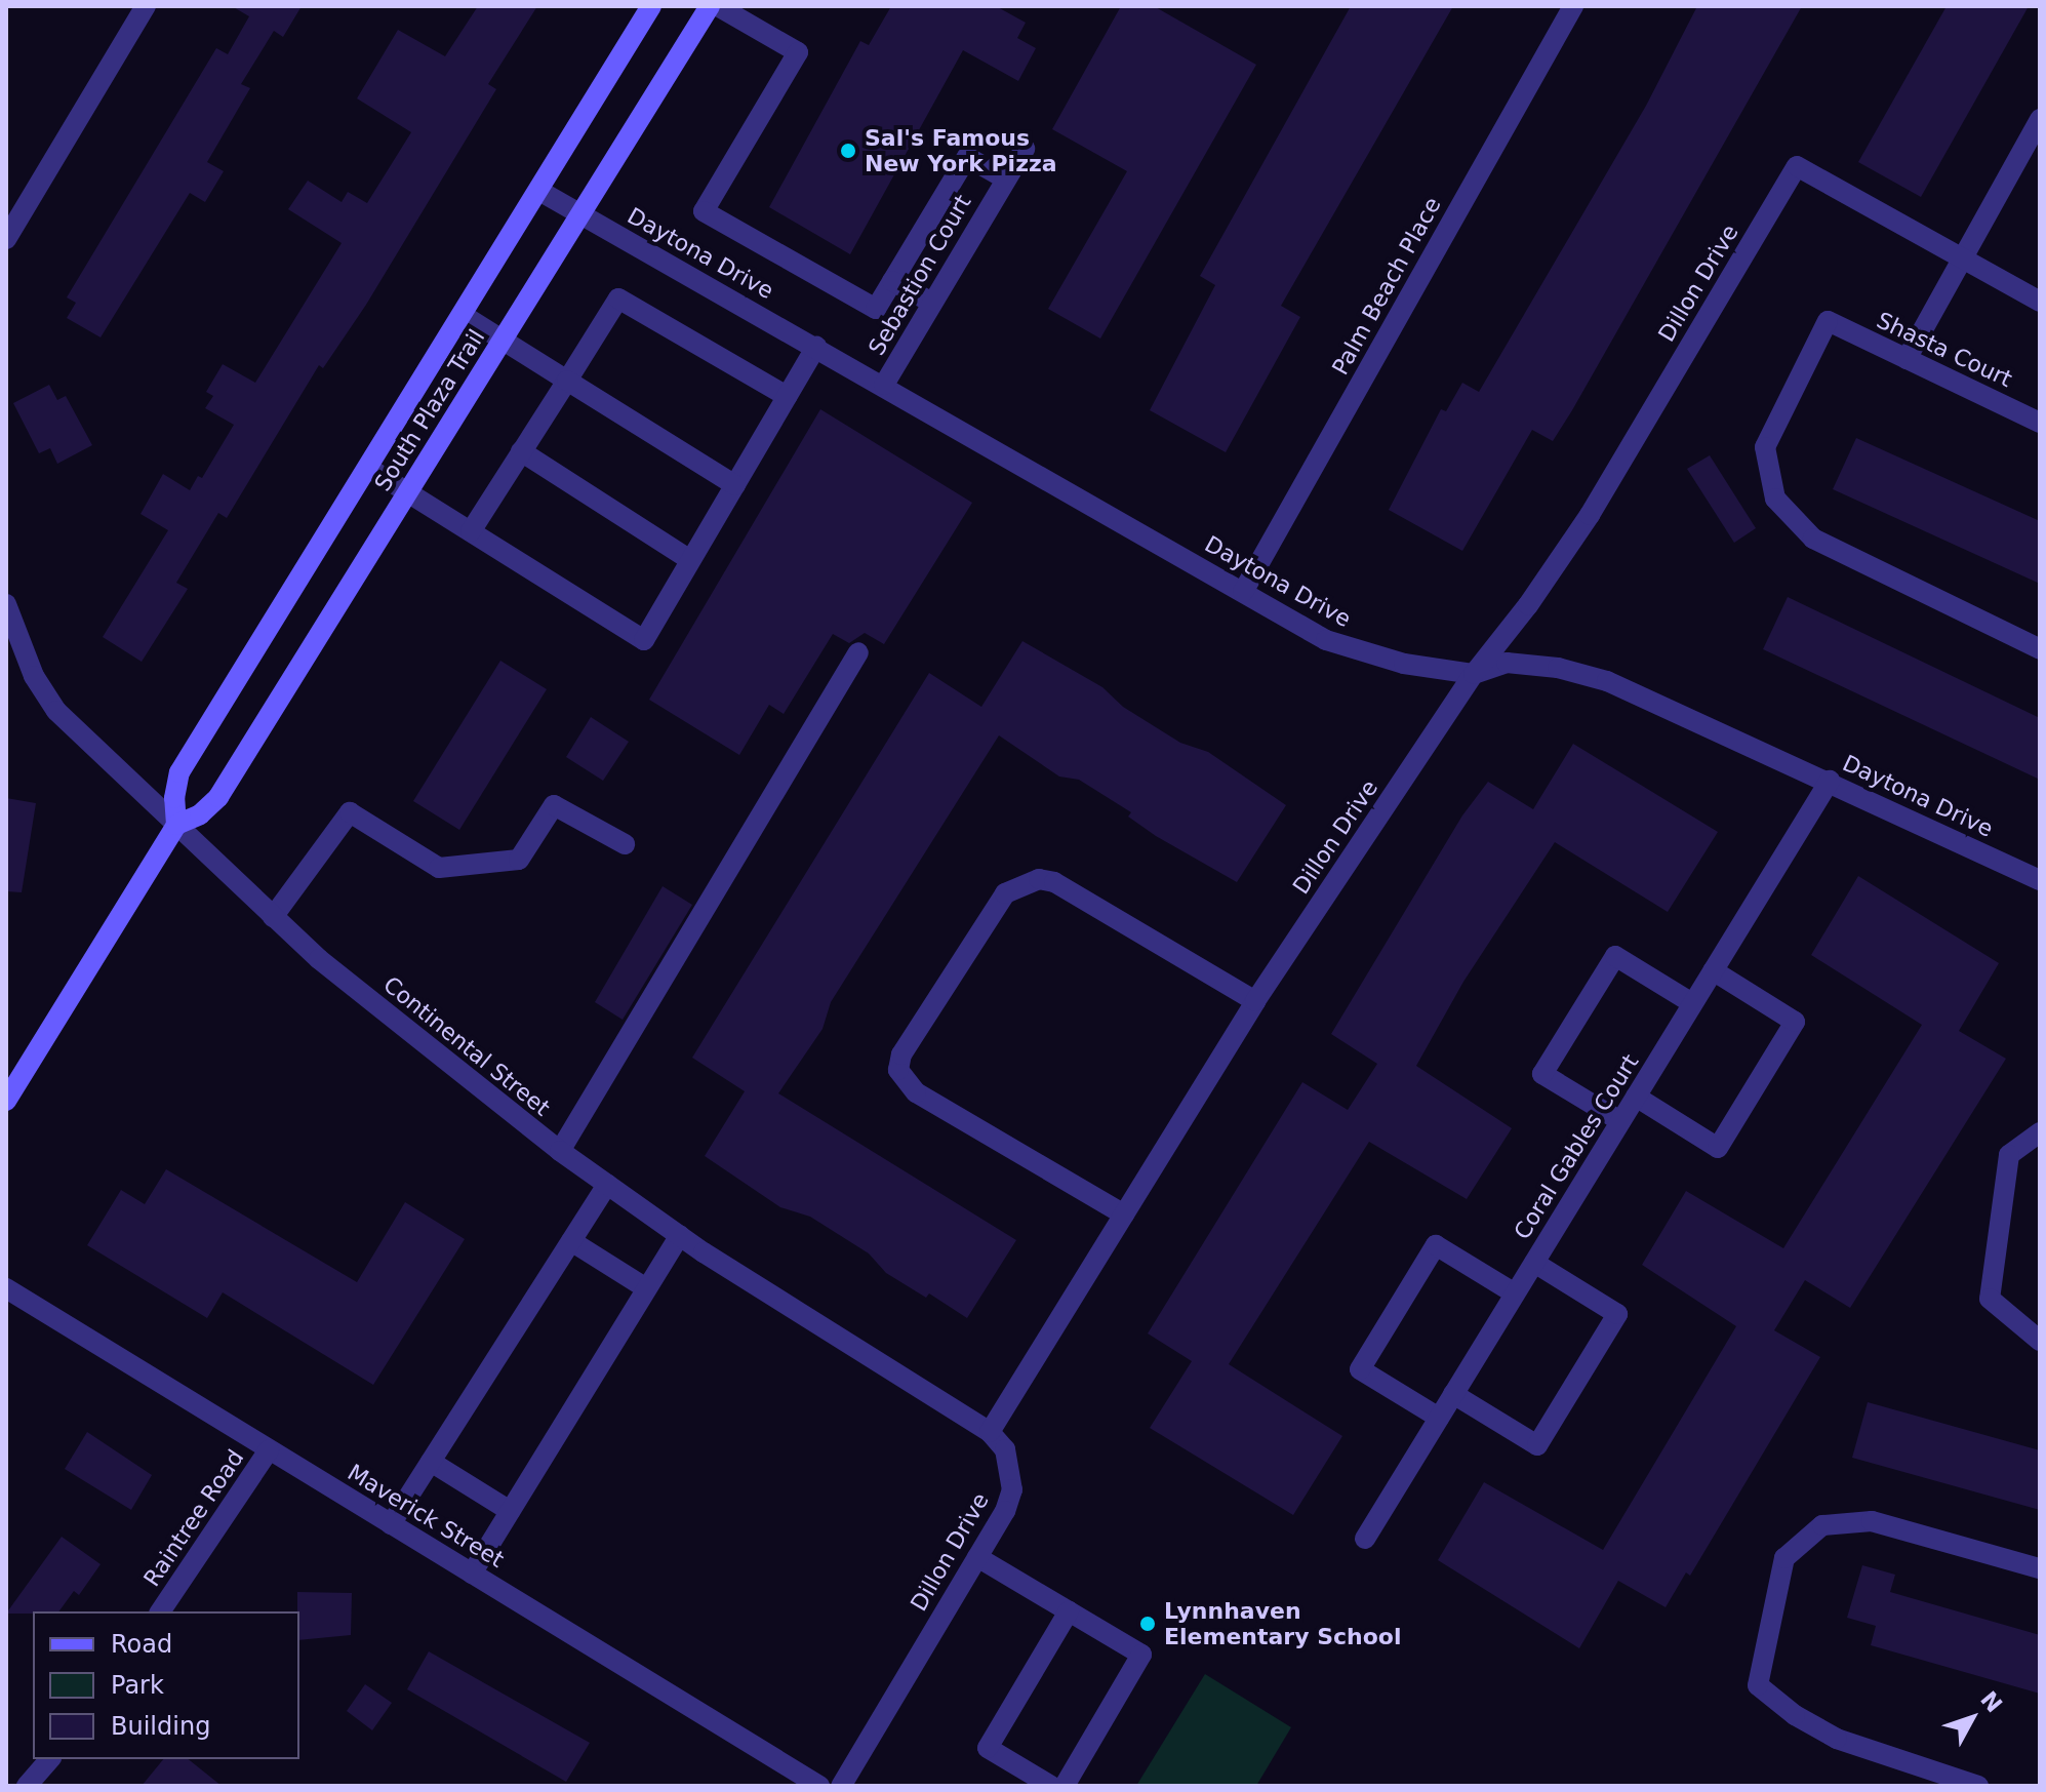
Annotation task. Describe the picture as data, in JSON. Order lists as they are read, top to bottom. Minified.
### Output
{"streets":{"main road":["South Plaza Trail"],"street":["Daytona Drive","Sebastion Court","Dillon Drive","Palm Beach Place","Shasta Court","Continental Street","Coral Gables Court","Maverick Street","Raintree Road"]},"crossings":[["Daytona Drive","Sebastion Court"],["Daytona Drive","Dillon Drive"],["Daytona Drive","Palm Beach Place"],["Daytona Drive","South Plaza Trail"],["Daytona Drive","Coral Gables Court"],["Dillon Drive","Continental Street"],["South Plaza Trail","Continental Street"],["Maverick Street","Raintree Road"]],"places":["Sal's Famous New York Pizza","Lynnhaven Elementary School"],"legend":["Road","Park","Building"],"north":"top right"}
